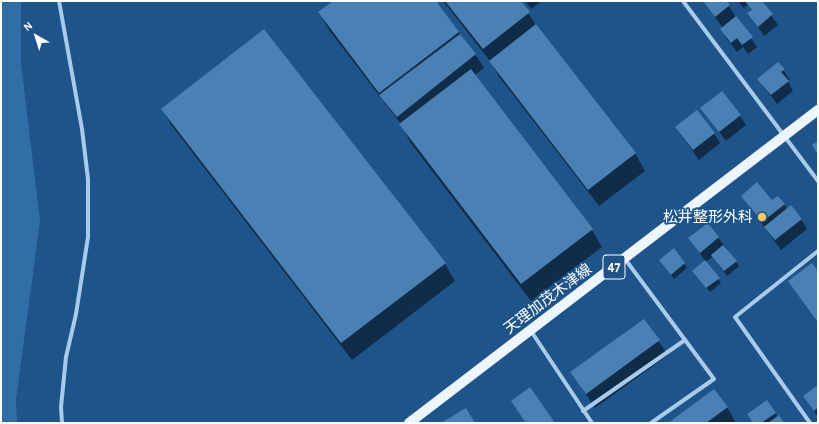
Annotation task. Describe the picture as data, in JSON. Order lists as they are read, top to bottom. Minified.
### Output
{"streets":{"main road":["47","天理加茂木津線"]},"places":["松井整形外科"],"north":"top left"}
